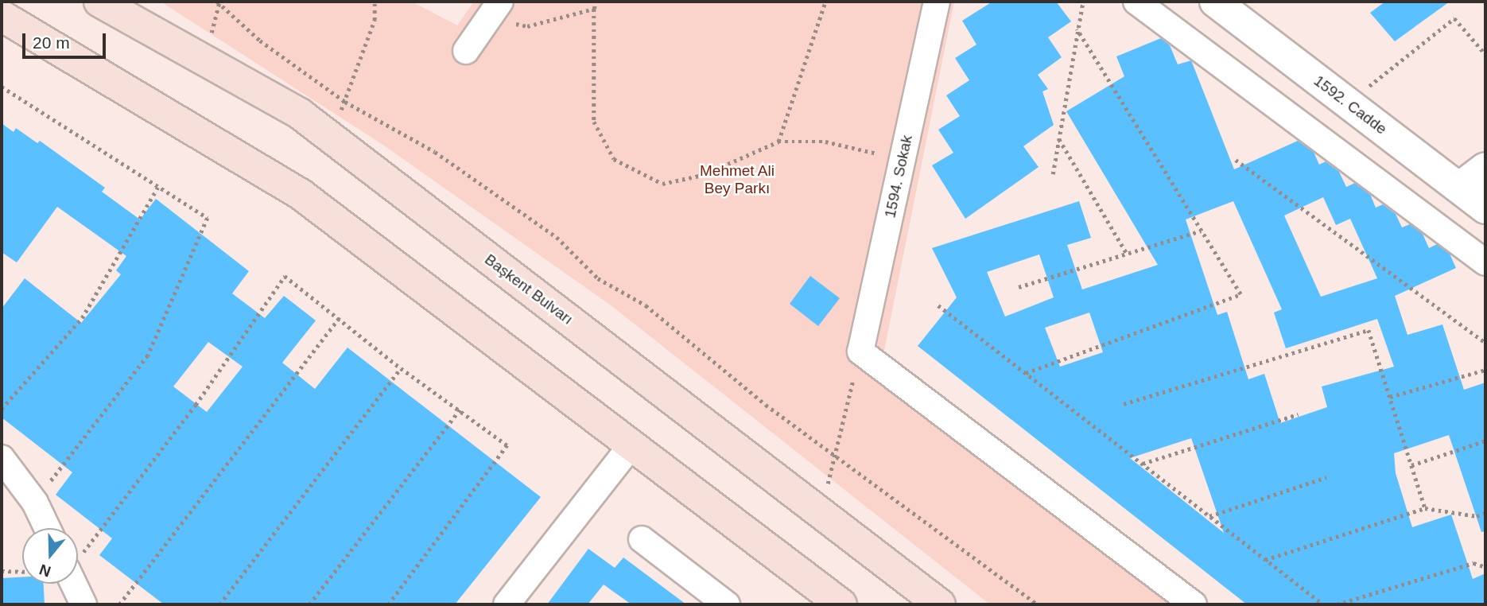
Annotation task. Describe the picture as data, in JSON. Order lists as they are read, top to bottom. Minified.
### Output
{"streets":{"main road":["Başkent Bulvarı"],"street":["1592. Cadde","1594. Sokak"]},"parks":["Mehmet Ali Bey Parkı"],"scale_bar":"20 m","north":"bottom"}
